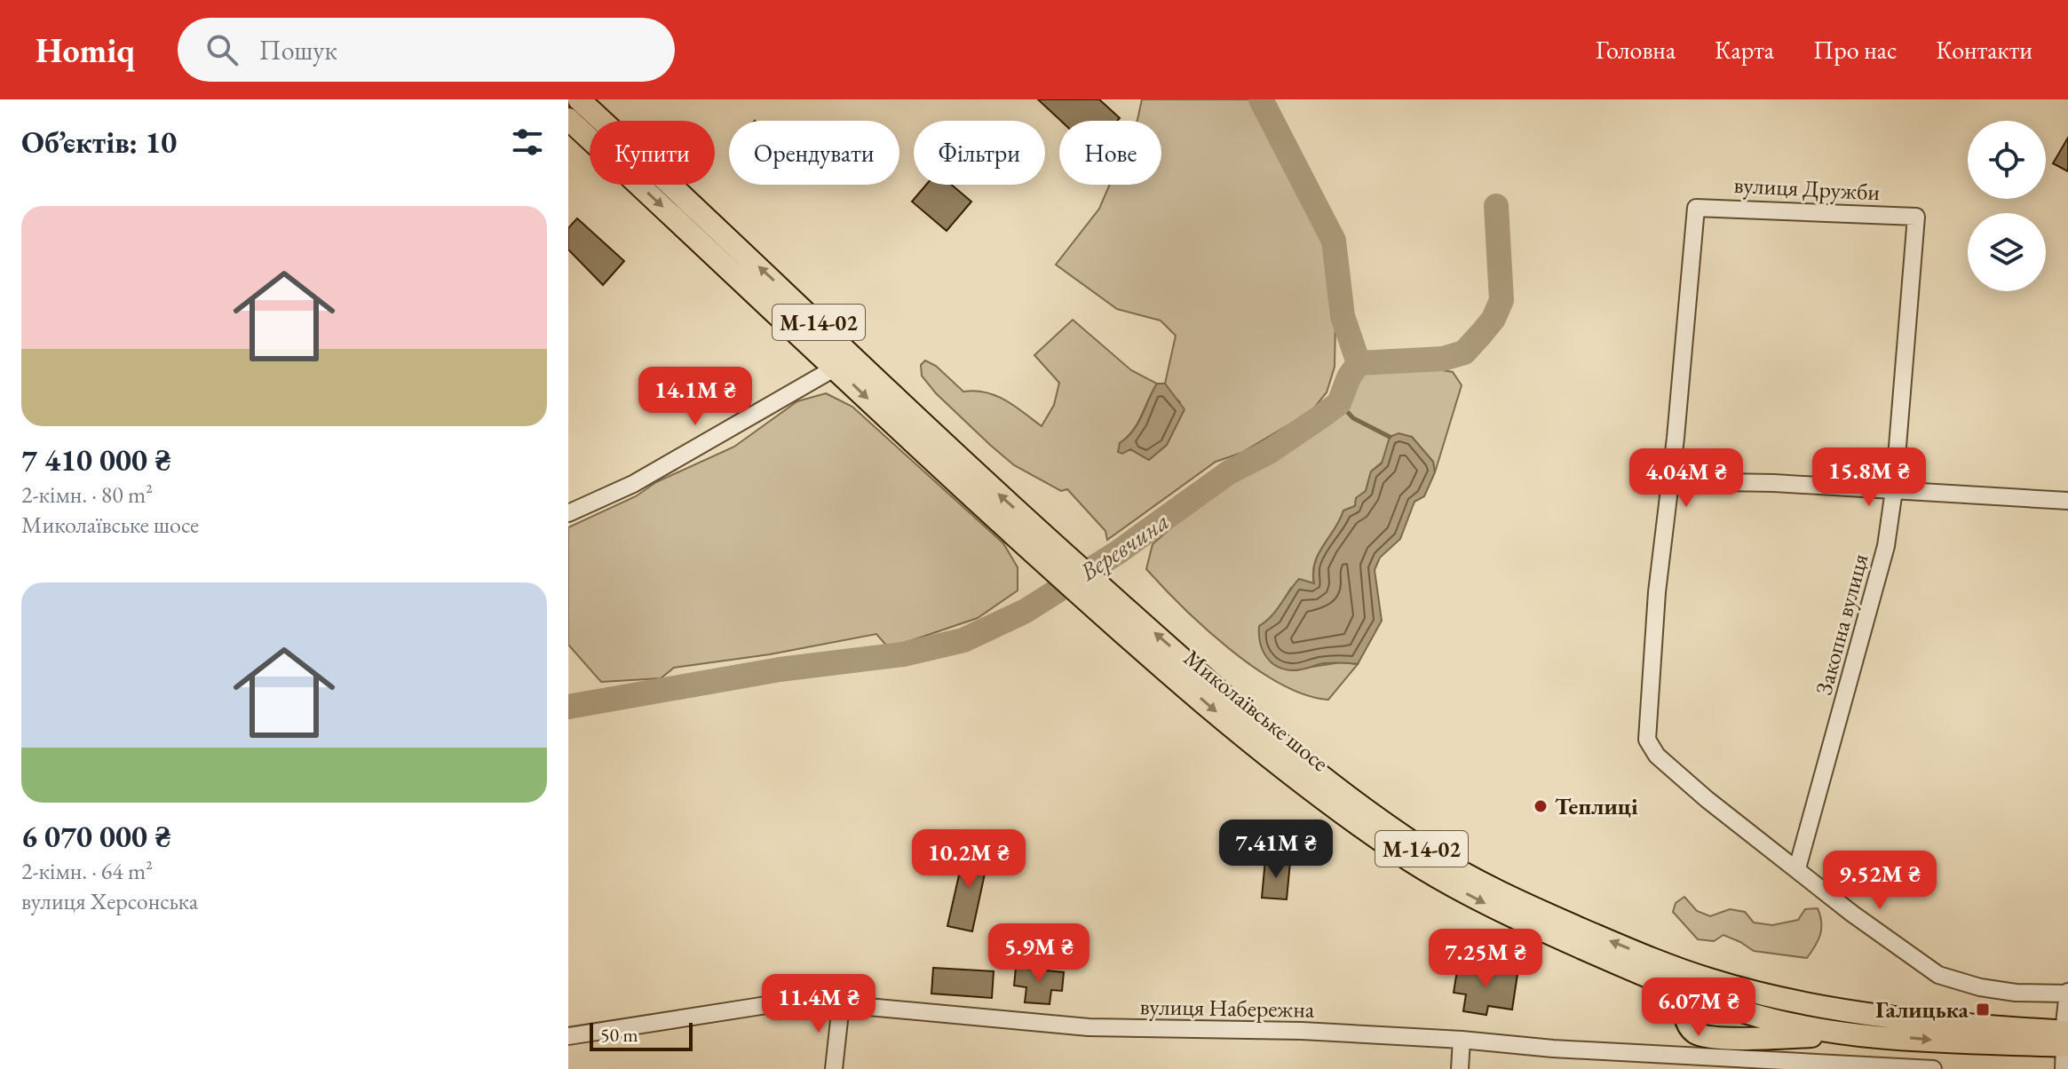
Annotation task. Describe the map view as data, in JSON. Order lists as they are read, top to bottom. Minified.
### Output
{"streets":{"main road":["М-14-02","Миколаївське шосе"],"street":["вулиця Дружби","Закопна вулиця","вулиця Набережна"]},"crossings":[["вулиця Дружби","Закопна вулиця"]],"water":["Веревчина"],"places":{"other":["Теплиці"],"transit":["Галицька"]},"scale_bar":"50 m","page":{"header":"Homiq","search":"Пошук","nav":["Головна","Карта","Про нас","Контакти"],"heading":"Об’єктів: 10","chip":["Купити","Орендувати","Фільтри","Нове"],"list":[{"name":"7 410 000 ₴","note":"2-кімн. · 80 m² · Миколаївське шосе"},{"name":"6 070 000 ₴","note":"2-кімн. · 64 m² · вулиця Херсонська"}],"price":["14.1M ₴","15.8M ₴","4.04M ₴","7.41M ₴","10.2M ₴","9.52M ₴","5.9M ₴","7.25M ₴","11.4M ₴","6.07M ₴"],"scale":"50 m"}}
